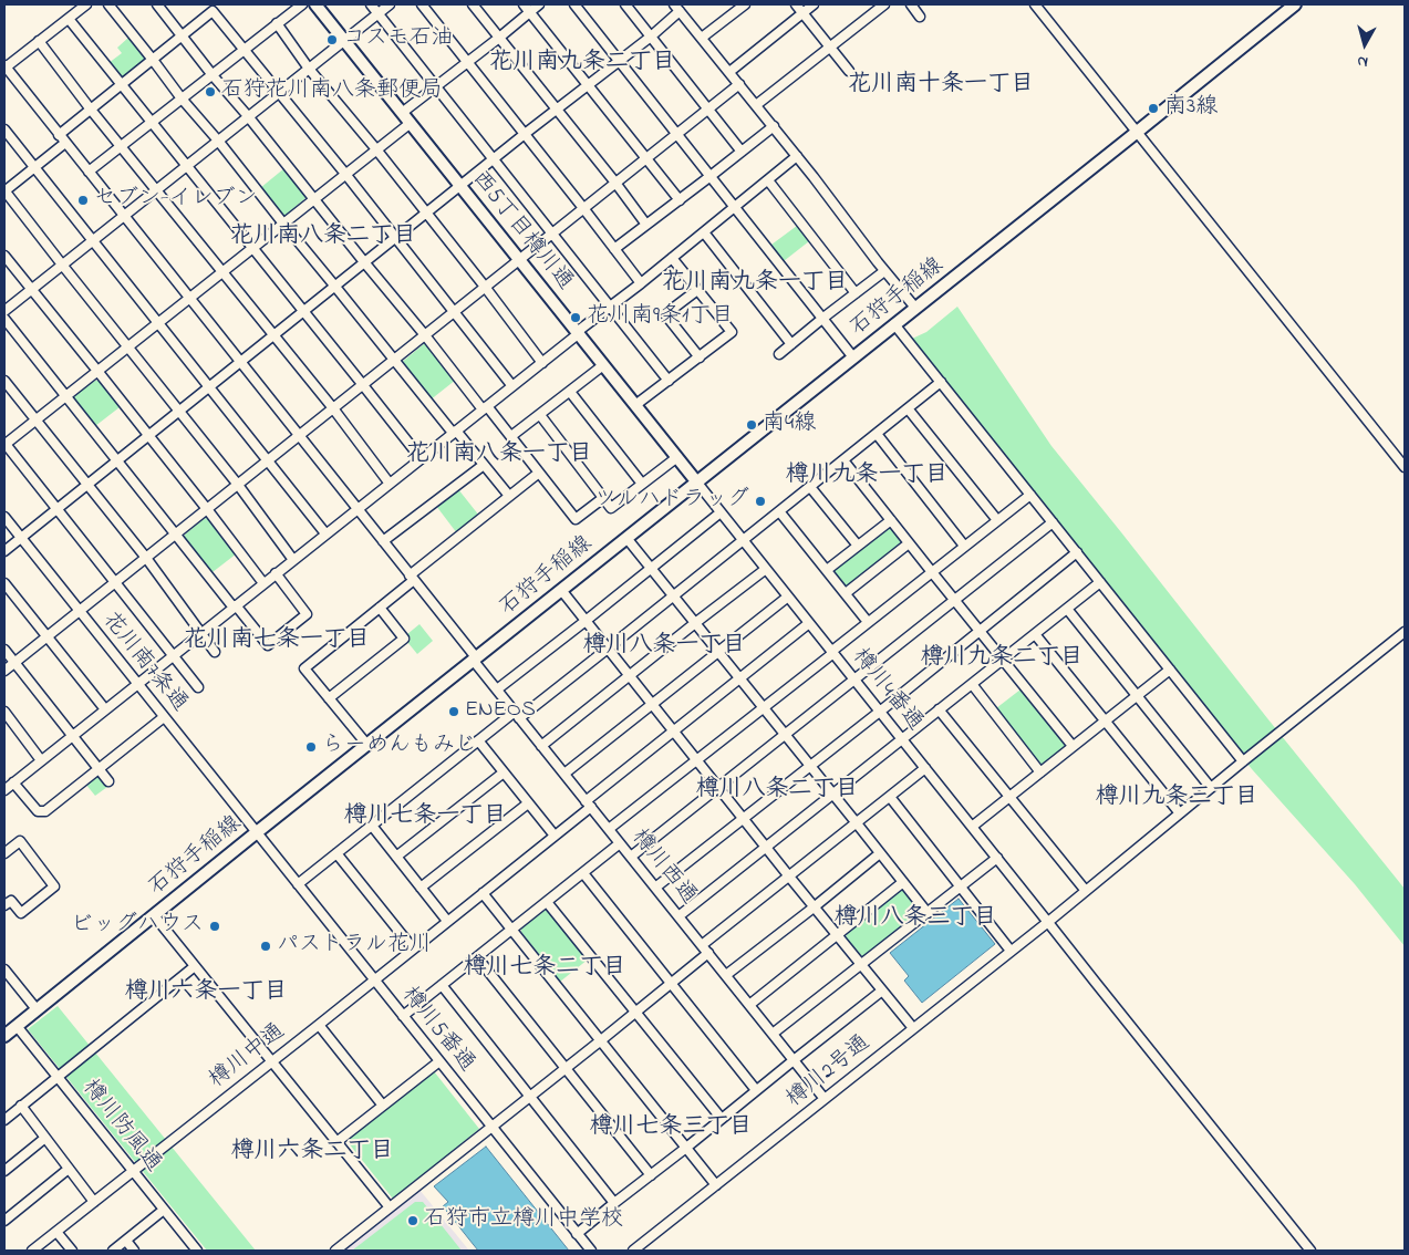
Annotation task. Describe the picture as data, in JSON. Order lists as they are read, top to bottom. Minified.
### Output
{"streets":{"main road":["西5丁目樽川通","石狩手稲線"],"street":["花川南7条通","樽川4番通","樽川西通","樽川5番通","樽川中通","樽川2号通","樽川防風通"]},"crossings":[["西5丁目樽川通","石狩手稲線"],["西5丁目樽川通","樽川4番通"],["石狩手稲線","花川南7条通"],["石狩手稲線","樽川4番通"],["石狩手稲線","樽川西通"],["石狩手稲線","樽川5番通"],["石狩手稲線","樽川防風通"],["花川南7条通","樽川5番通"],["樽川4番通","樽川中通"],["樽川4番通","樽川2号通"],["樽川西通","樽川中通"],["樽川西通","樽川2号通"],["樽川5番通","樽川中通"],["樽川中通","樽川防風通"]],"districts":["花川南九条二丁目","花川南十条一丁目","花川南八条二丁目","花川南九条一丁目","花川南八条一丁目","樽川九条一丁目","花川南七条一丁目","樽川八条一丁目","樽川九条二丁目","樽川八条二丁目","樽川九条三丁目","樽川七条一丁目","樽川八条三丁目","樽川七条二丁目","樽川六条一丁目","樽川七条三丁目","樽川六条二丁目"],"places":["コスモ石油","石狩花川南八条郵便局","南3線","セブン-イレブン","花川南9条1丁目","南4線","ツルハドラッグ","ENEOS","らーめんもみじ","ビッグハウス","パストラル花川","石狩市立樽川中学校"],"north":"bottom"}
